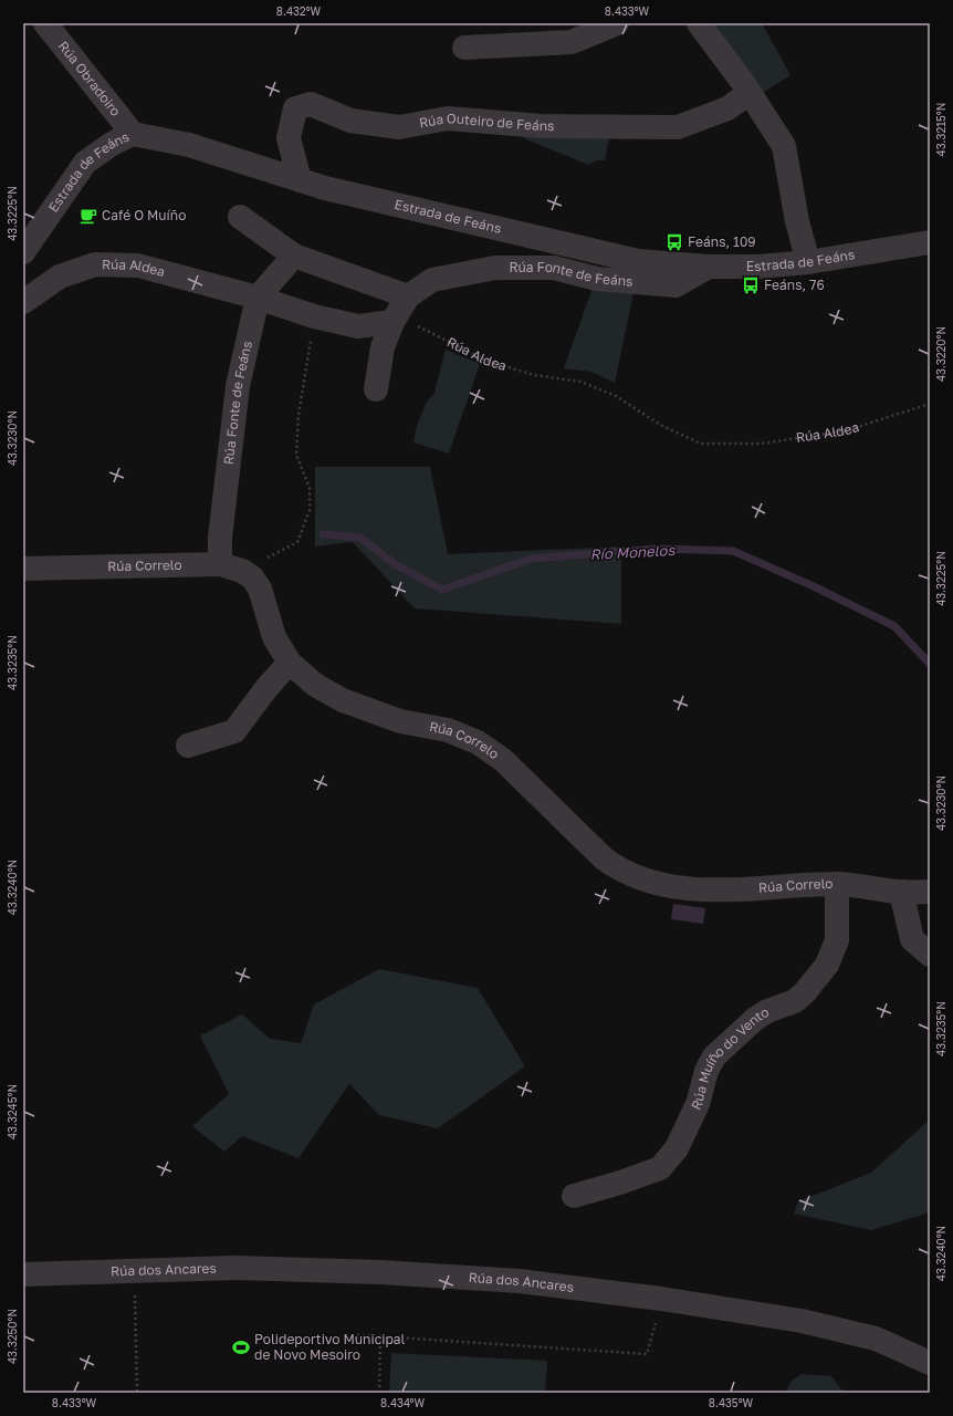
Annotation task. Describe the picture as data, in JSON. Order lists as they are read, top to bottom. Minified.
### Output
{"streets":{"street":["Rúa Obradoiro","Rúa Outeiro de Feáns","Estrada de Feáns","Rúa Aldea","Rúa Fonte de Feáns","Rúa Correlo","Rúa Muíño do Vento","Rúa dos Ancares"]},"crossings":[["Rúa Obradoiro","Estrada de Feáns"],["Rúa Outeiro de Feáns","Estrada de Feáns"],["Estrada de Feáns","Rúa Fonte de Feáns"],["Rúa Aldea","Rúa Fonte de Feáns"],["Rúa Fonte de Feáns","Rúa Correlo"],["Rúa Correlo","Rúa Muíño do Vento"]],"water":["Río Monelos"],"places":{"cafe":["Café O Muíño"],"bus stop":["Feáns, 109","Feáns, 76"],"sports":["Polideportivo Municipal de Novo Mesoiro"]},"coordinates":["8.432°W","8.433°W","43.3215°N","43.3225°N","43.3220°N","43.3230°N","43.3235°N","43.3240°N","43.3245°N","43.3250°N","8.434°W","8.435°W"]}
